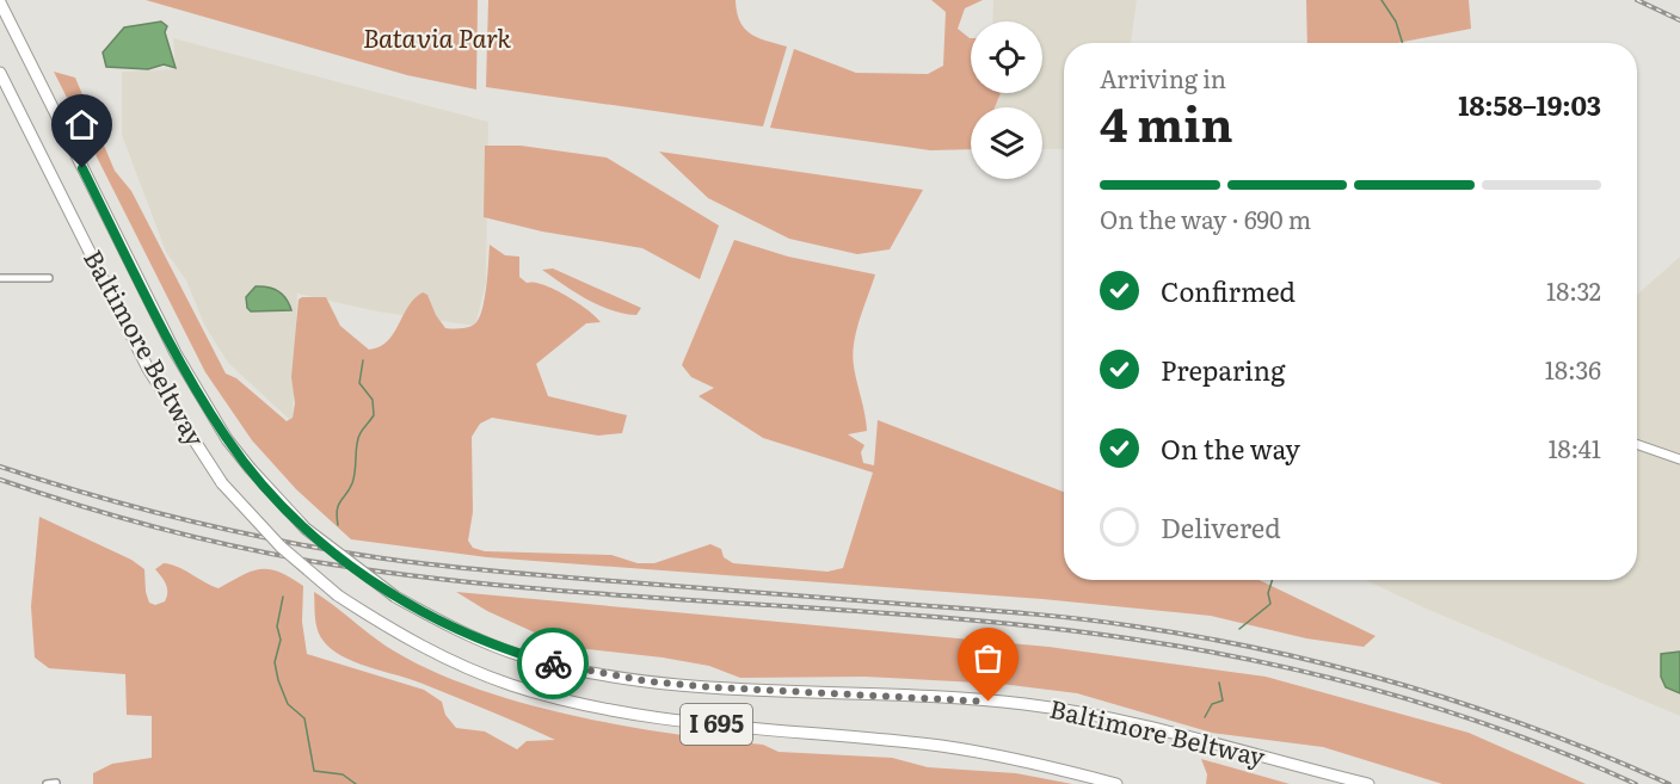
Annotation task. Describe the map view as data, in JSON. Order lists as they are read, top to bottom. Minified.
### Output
{"streets":{"highway":["Baltimore Beltway","I 695"]},"parks":["Batavia Park"],"page":{"heading":["4 min","Arriving in","18:58–19:03"],"bar":"On the way · 690 m","list":[["Confirmed","18:32"],["Preparing","18:36"],["On the way","18:41"],"Delivered"]}}
